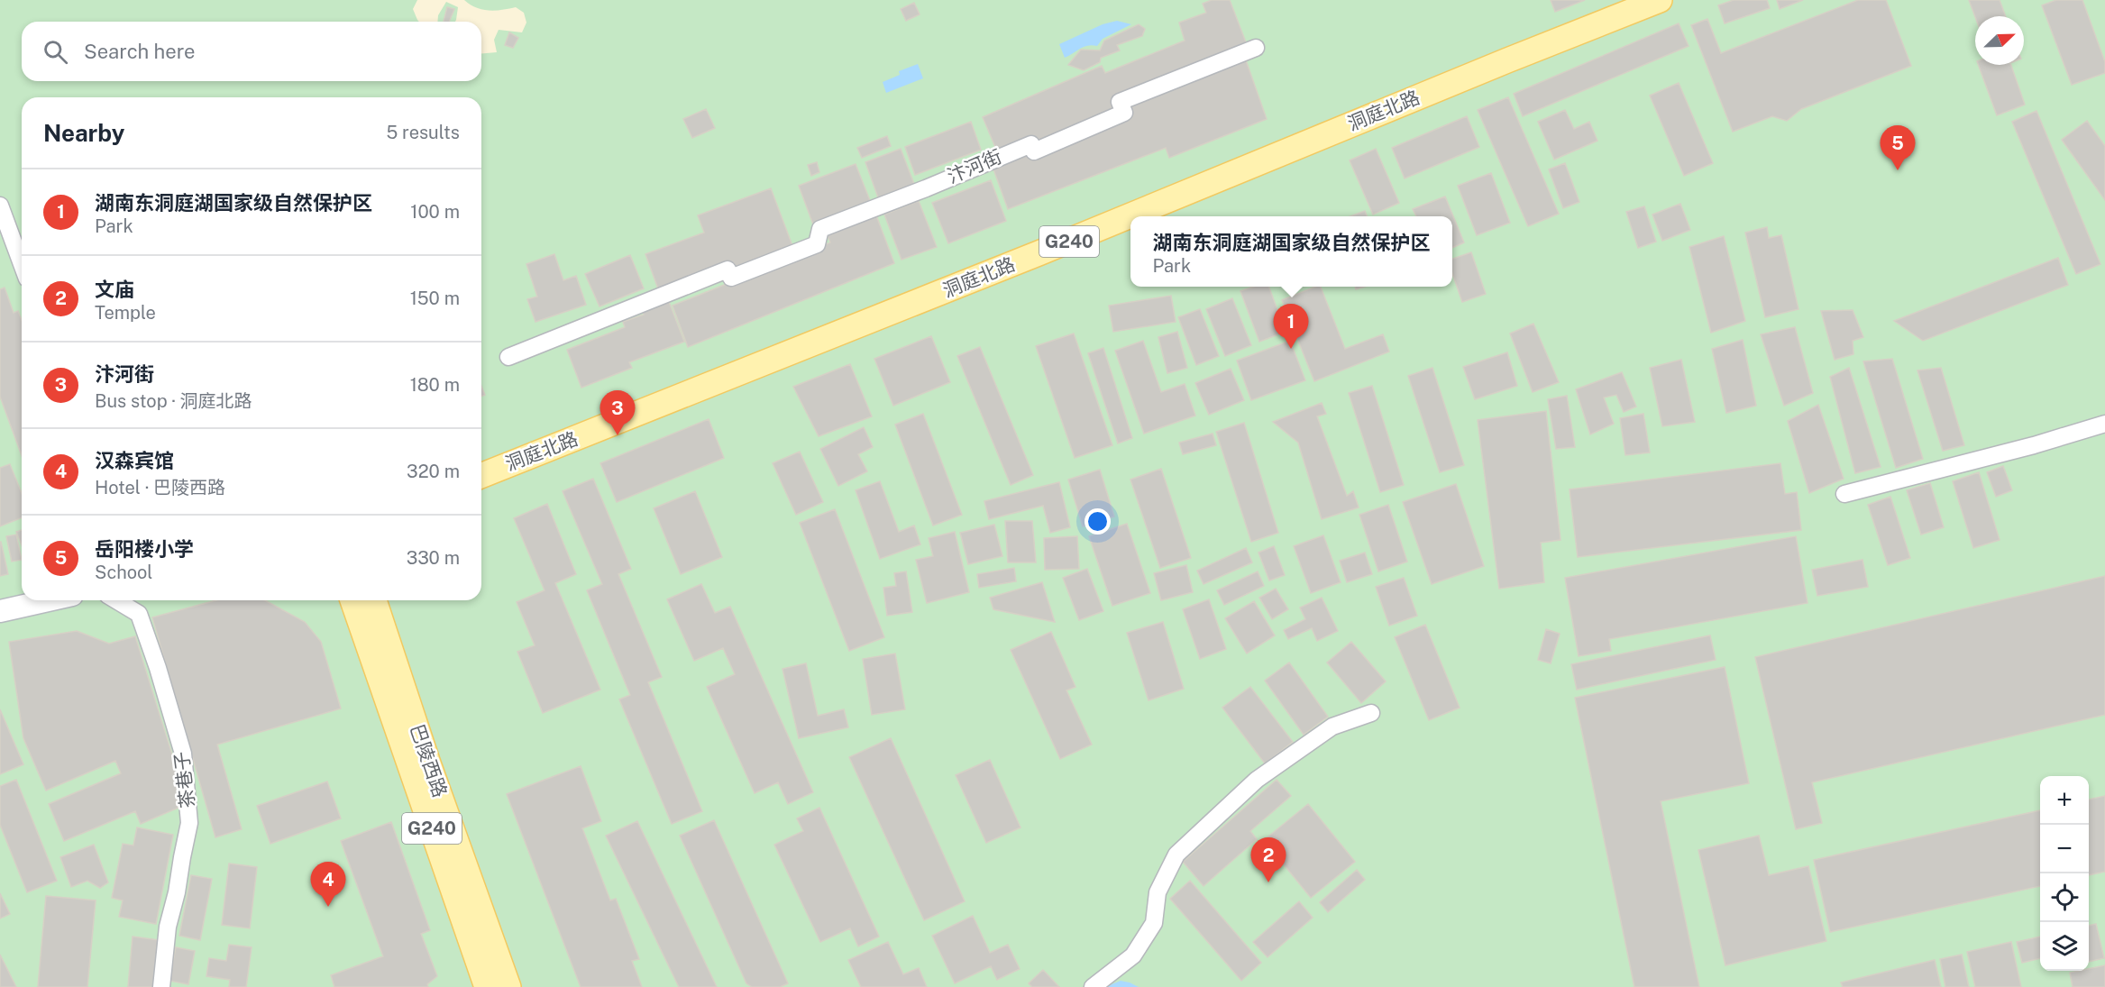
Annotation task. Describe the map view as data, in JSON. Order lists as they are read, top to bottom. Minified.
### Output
{"streets":{"main road":["洞庭北路","G240","巴陵西路"],"street":["汴河街","茶巷子"]},"north":"top right","page":{"search":"Search here","heading":["Nearby","5 results"],"pins":["5","1","3","2","4"],"list":[{"mark":"1","name":"湖南东洞庭湖国家级自然保护区","note":"Park","value":"100 m"},{"mark":"2","name":"文庙","note":"Temple","value":"150 m"},{"mark":"3","name":"汴河街","note":"Bus stop · 洞庭北路","value":"180 m"},{"mark":"4","name":"汉森宾馆","note":"Hotel · 巴陵西路","value":"320 m"},{"mark":"5","name":"岳阳楼小学","note":"School","value":"330 m"}],"popup":["湖南东洞庭湖国家级自然保护区","Park"],"map_buttons":["+","−"]}}
